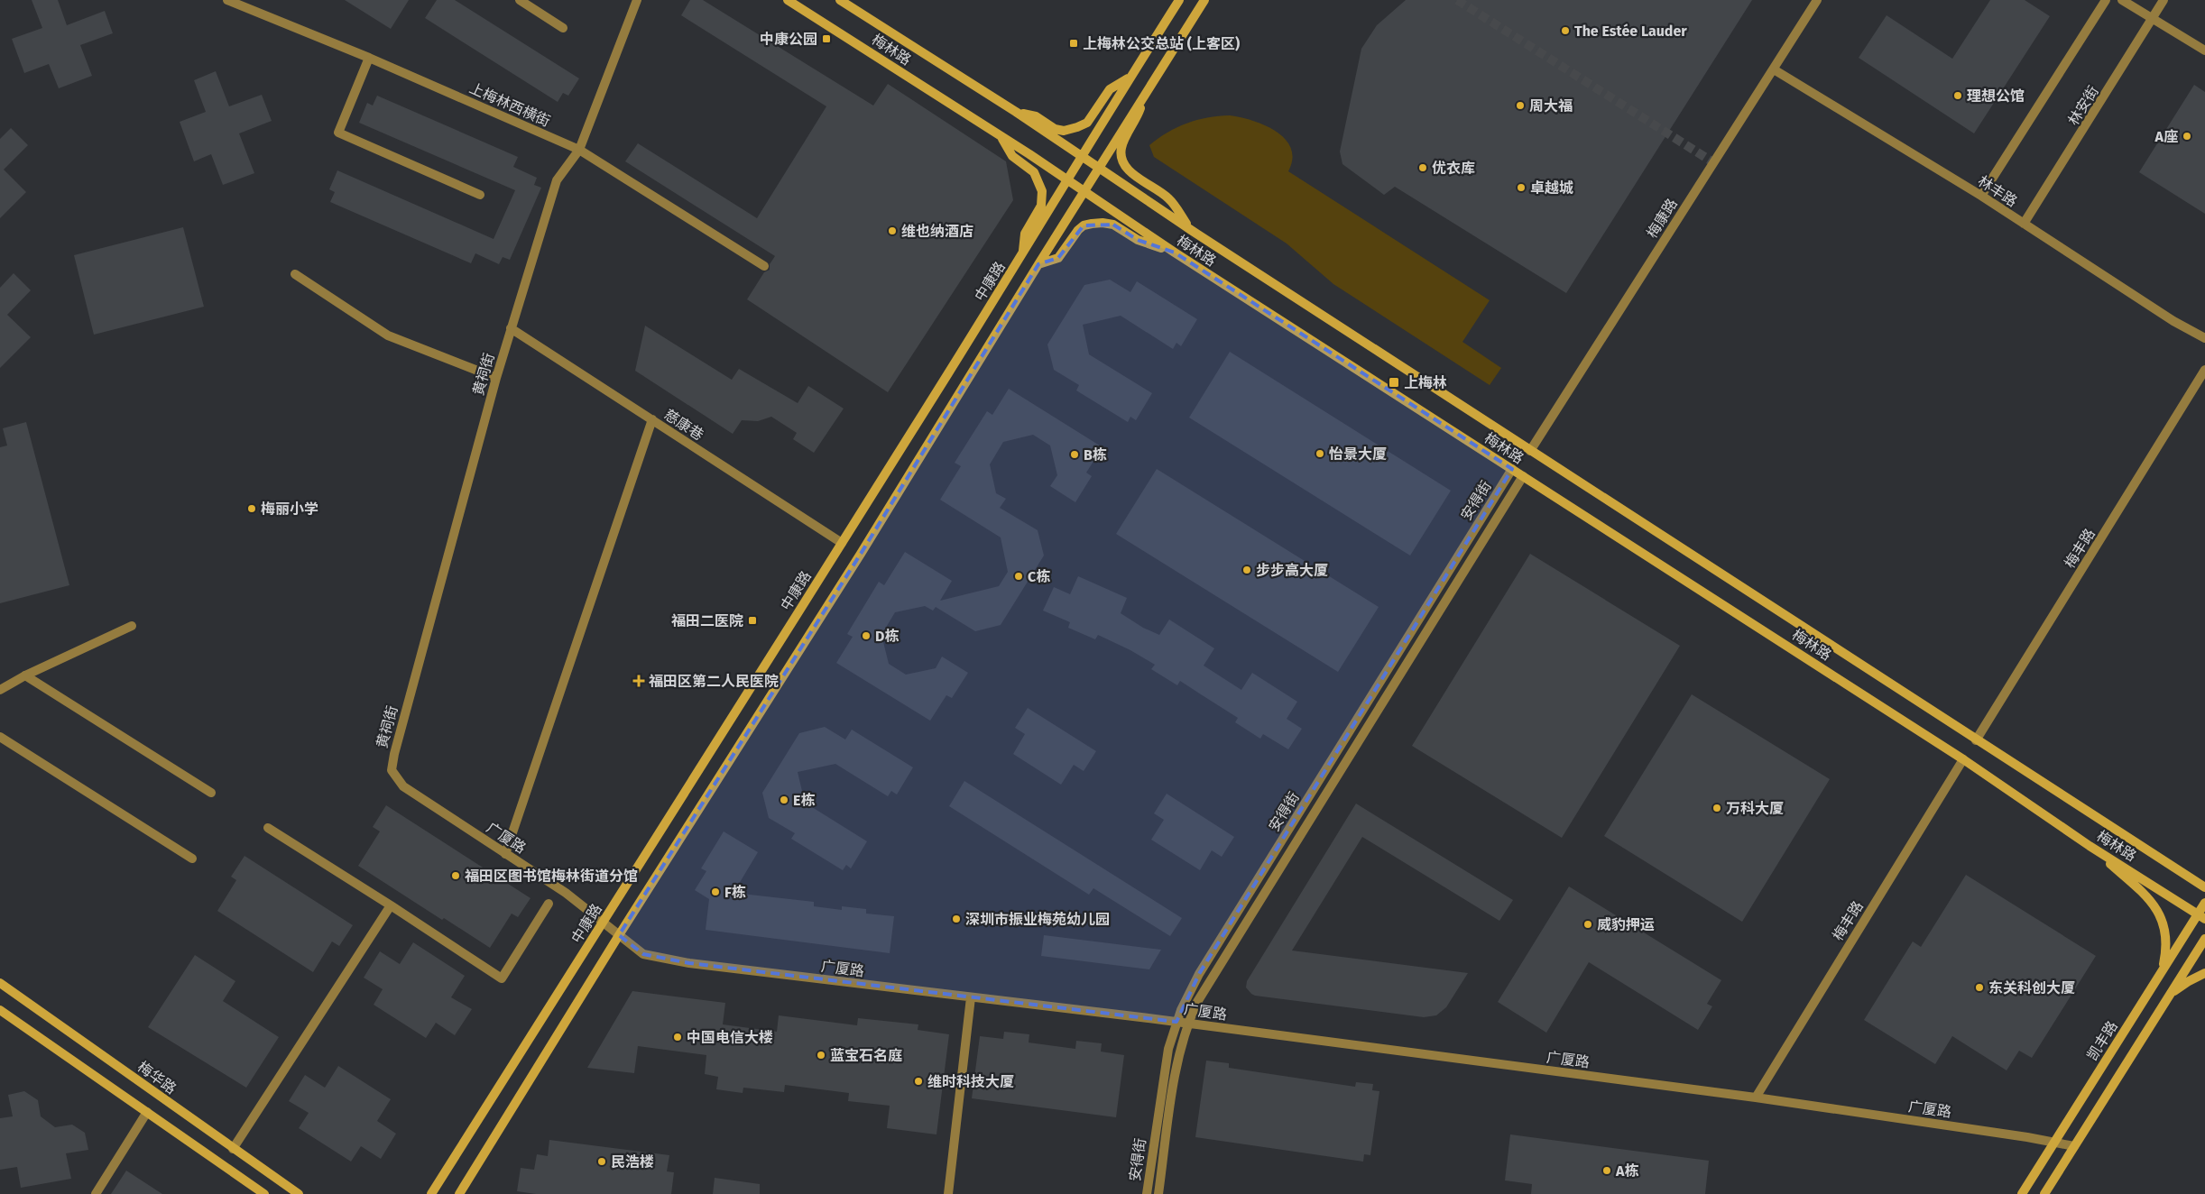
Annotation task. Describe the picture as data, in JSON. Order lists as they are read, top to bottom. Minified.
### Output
{"streets":{"main road":["梅林路","中康路","凯丰路","梅华路"],"street":["上梅林西横街","林安街","林丰路","梅康路","黄祠街","慈康巷","安得街","梅丰路","广厦路"]},"crossings":[["梅林路","梅康路"],["梅林路","中康路"],["梅林路","安得街"],["梅林路","梅丰路"],["梅林路","凯丰路"],["上梅林西横街","黄祠街"],["林安街","林丰路"],["林丰路","梅康路"],["中康路","慈康巷"],["中康路","广厦路"],["黄祠街","慈康巷"],["黄祠街","广厦路"],["安得街","广厦路"],["梅丰路","广厦路"],["广厦路","凯丰路"]],"places":{"other":["The Estée Lauder","理想公馆","周大福","A座","优衣库","卓越城","维也纳酒店","怡景大厦","B栋","梅丽小学","步步高大厦","C栋","D栋","E栋","万科大厦","福田区图书馆梅林街道分馆","F栋","深圳市振业梅苑幼儿园","威豹押运","东关科创大厦","中国电信大楼","蓝宝石名庭","维时科技大厦","民浩楼","A栋"],"transit":["中康公园","上梅林公交总站 (上客区)","上梅林","福田二医院"],"health":["福田区第二人民医院"]}}
